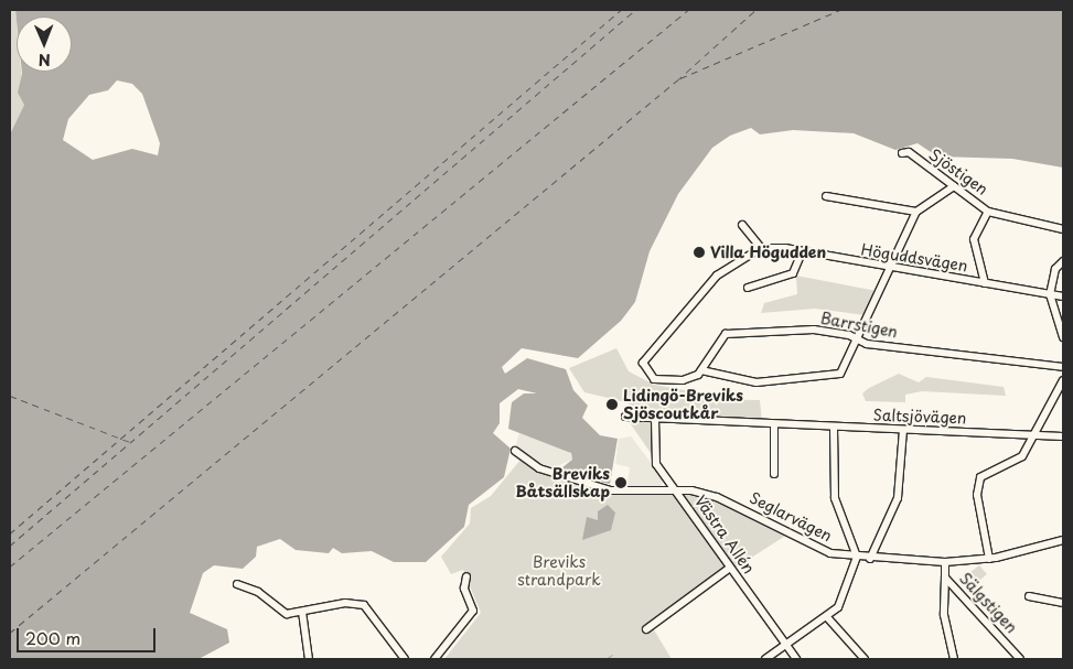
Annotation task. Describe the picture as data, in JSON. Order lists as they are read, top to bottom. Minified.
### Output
{"streets":{"street":["Sjöstigen","Höguddsvägen","Barrstigen","Saltsjövägen","Seglarvägen","Västra Allén","Sälgstigen"]},"crossings":[["Saltsjövägen","Västra Allén"],["Seglarvägen","Västra Allén"],["Seglarvägen","Sälgstigen"]],"parks":["Breviks strandpark"],"places":["Villa Högudden","Lidingö-Breviks Sjöscoutkår","Breviks Båtsällskap"],"scale_bar":"200 m","north":"bottom"}
